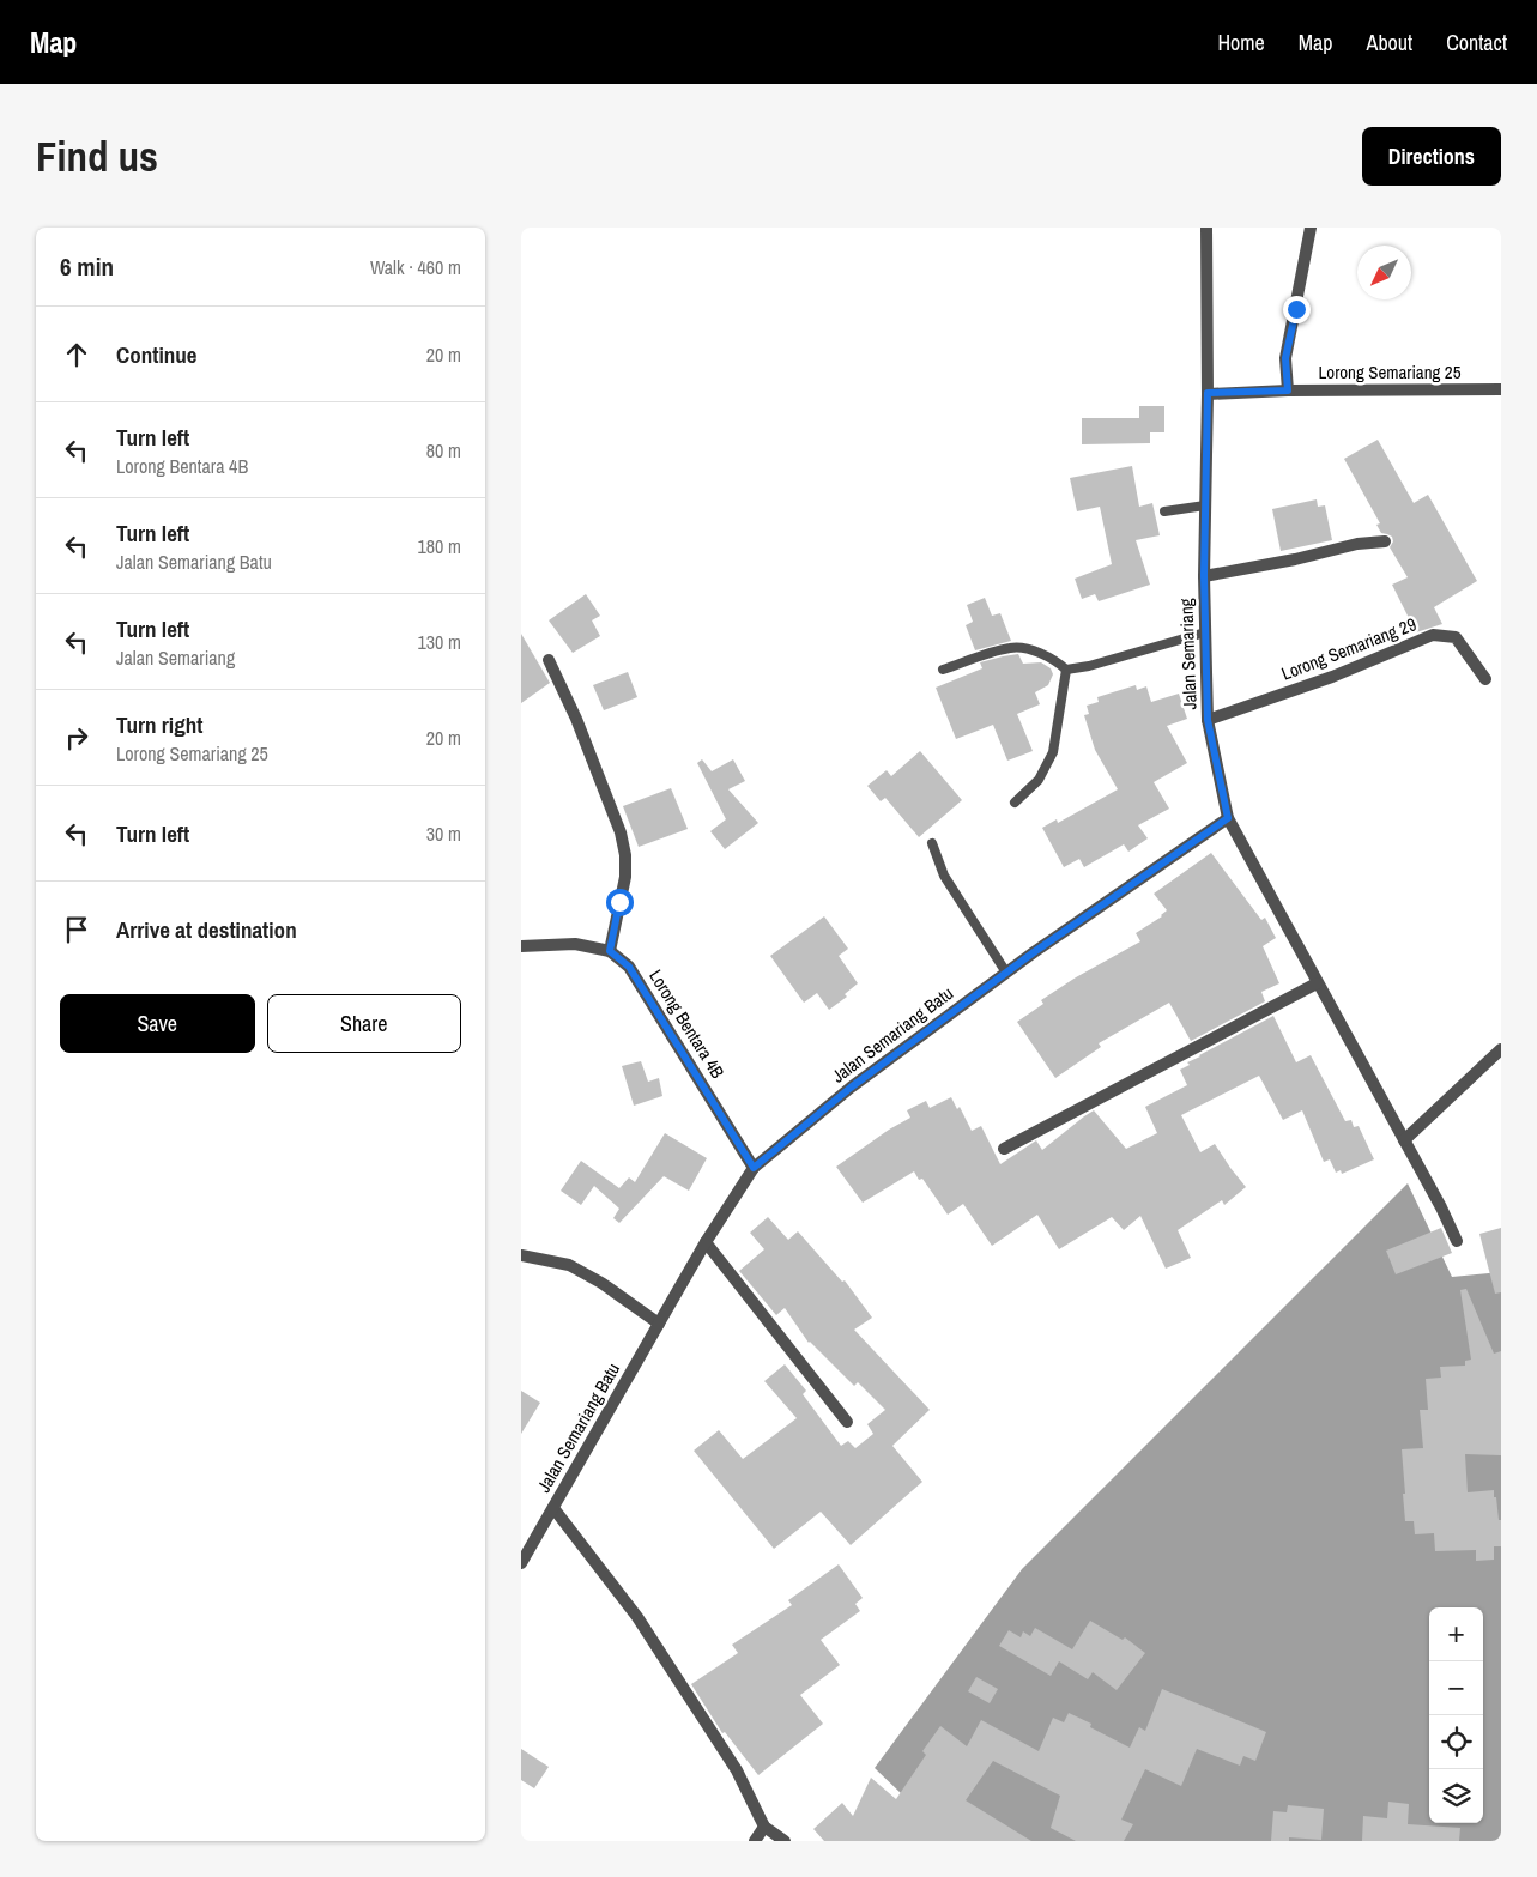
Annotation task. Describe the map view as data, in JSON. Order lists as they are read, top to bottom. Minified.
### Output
{"streets":{"street":["Lorong Semariang 25","Lorong Semariang 29","Jalan Semariang","Lorong Bentara 4B","Jalan Semariang Batu"]},"crossings":[["Lorong Semariang 25","Jalan Semariang"],["Lorong Semariang 29","Jalan Semariang"],["Jalan Semariang","Jalan Semariang Batu"],["Lorong Bentara 4B","Jalan Semariang Batu"]],"north":"bottom left","page":{"header":"Map","nav":["Home","Map","About","Contact"],"buttons":["Directions",["Save","Share"]],"title":"Find us","heading":["6 min","Walk · 460 m"],"list":[["Continue","20 m"],["Turn left","Lorong Bentara 4B","80 m"],["Turn left","Jalan Semariang Batu","180 m"],["Turn left","Jalan Semariang","130 m"],["Turn right","Lorong Semariang 25","20 m"],["Turn left","30 m"],"Arrive at destination"],"map_buttons":["+","−"]}}
